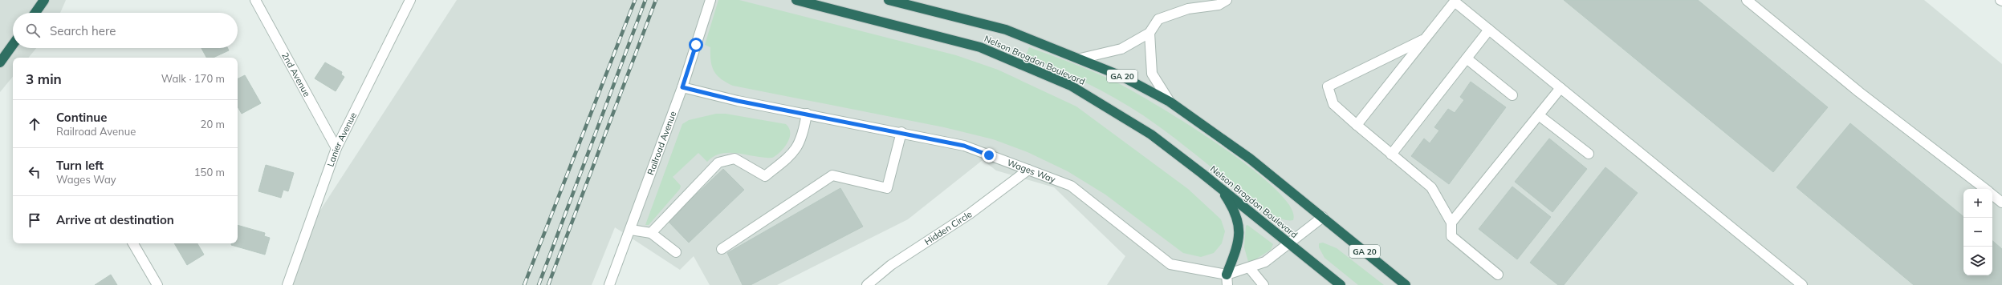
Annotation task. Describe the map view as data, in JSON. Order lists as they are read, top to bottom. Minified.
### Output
{"streets":{"highway":["Nelson Brogdon Boulevard","GA 20"],"street":["2nd Avenue","Lanier Avenue","Railroad Avenue","Wages Way","Hidden Circle"]},"crossings":[["Nelson Brogdon Boulevard","Wages Way"],["2nd Avenue","Lanier Avenue"],["Railroad Avenue","Wages Way"],["Wages Way","Hidden Circle"]],"page":{"search":"Search here","heading":["3 min","Walk · 170 m"],"list":[["Continue","Railroad Avenue","20 m"],["Turn left","Wages Way","150 m"],"Arrive at destination"],"map_buttons":["+","−"]}}
